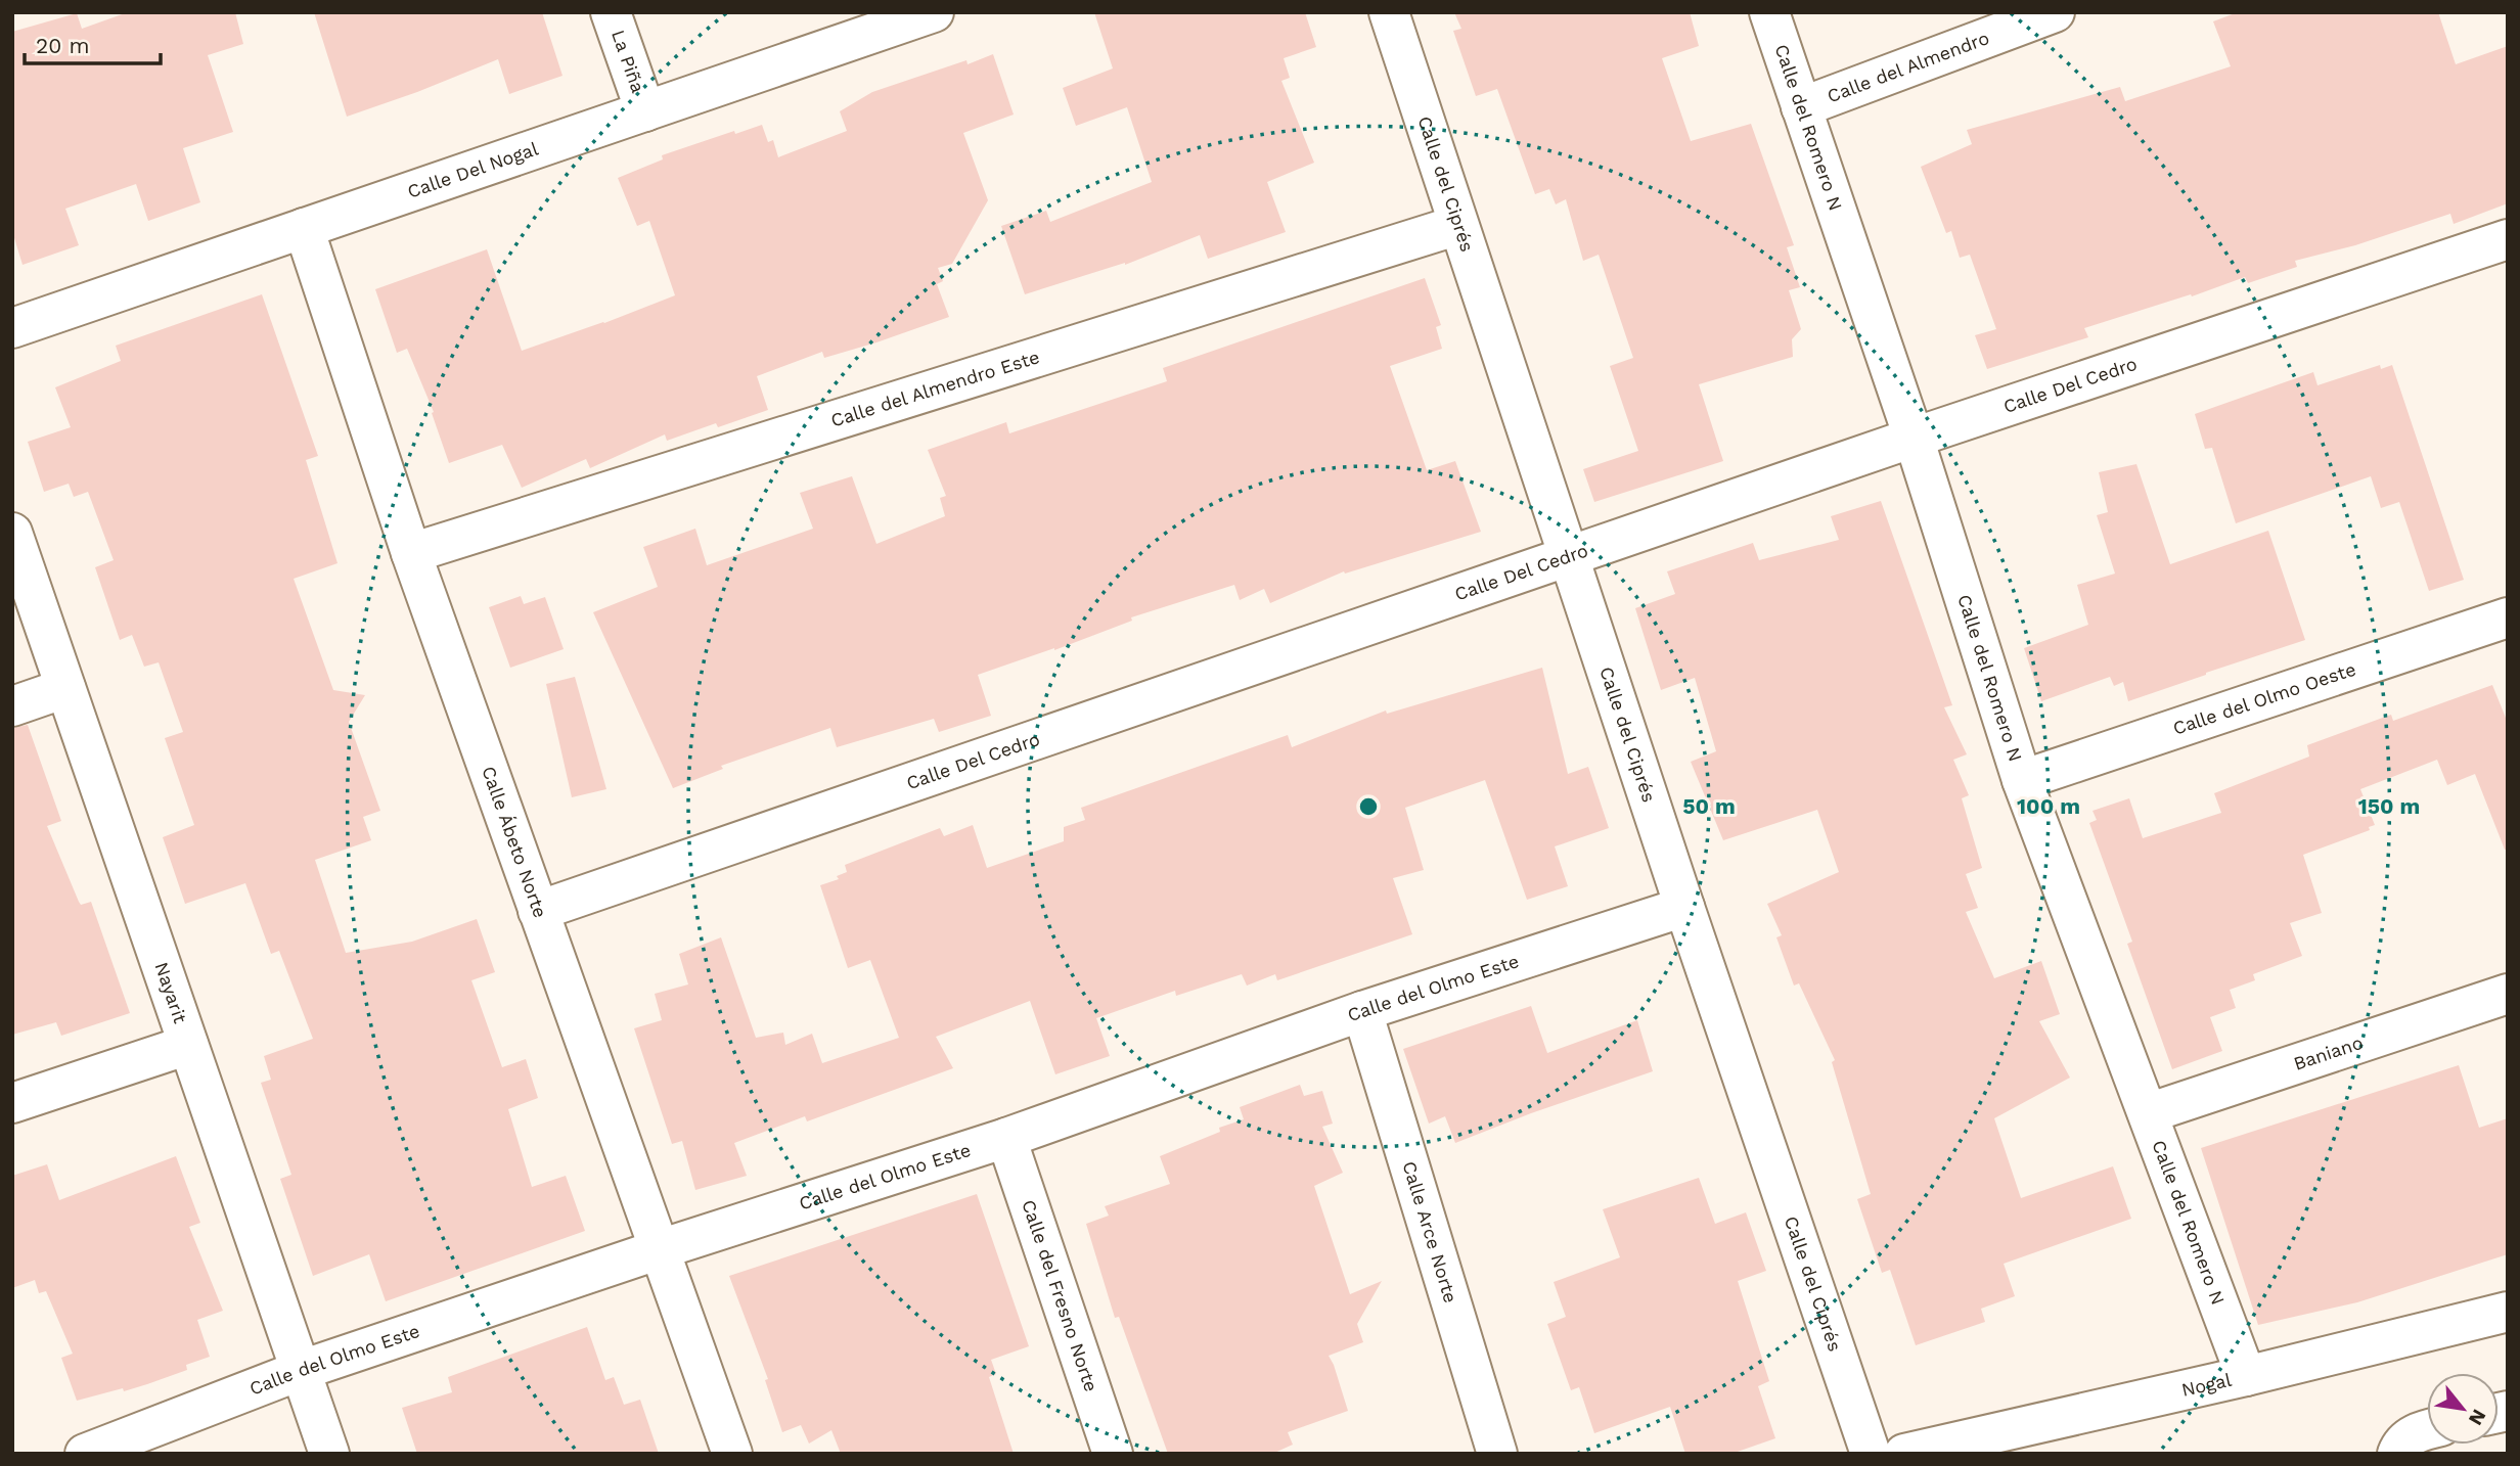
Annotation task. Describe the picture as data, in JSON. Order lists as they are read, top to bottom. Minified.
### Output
{"streets":{"street":["La Piña","Calle del Almendro","Calle del Romero N","Calle Del Nogal","Calle del Ciprés","Calle Del Cedro","Calle del Almendro Este","Calle del Olmo Oeste","Calle Ábeto Norte","Calle del Olmo Este","Nayarit","Baniano","Calle Arce Norte","Calle del Fresno Norte","Nogal"]},"crossings":[["La Piña","Calle Del Nogal"],["Calle del Almendro","Calle del Romero N"],["Calle del Romero N","Calle Del Cedro"],["Calle del Romero N","Calle del Olmo Oeste"],["Calle del Romero N","Baniano"],["Calle del Romero N","Nogal"],["Calle Del Nogal","Calle Ábeto Norte"],["Calle del Ciprés","Calle Del Cedro"],["Calle del Ciprés","Calle del Almendro Este"],["Calle del Ciprés","Calle del Olmo Este"],["Calle Del Cedro","Calle Ábeto Norte"],["Calle del Almendro Este","Calle Ábeto Norte"],["Calle Ábeto Norte","Calle del Olmo Este"],["Calle del Olmo Este","Nayarit"],["Calle del Olmo Este","Calle Arce Norte"],["Calle del Olmo Este","Calle del Fresno Norte"]],"scale_bar":"20 m","north":"bottom right","rings":["50 m","100 m","150 m"]}
